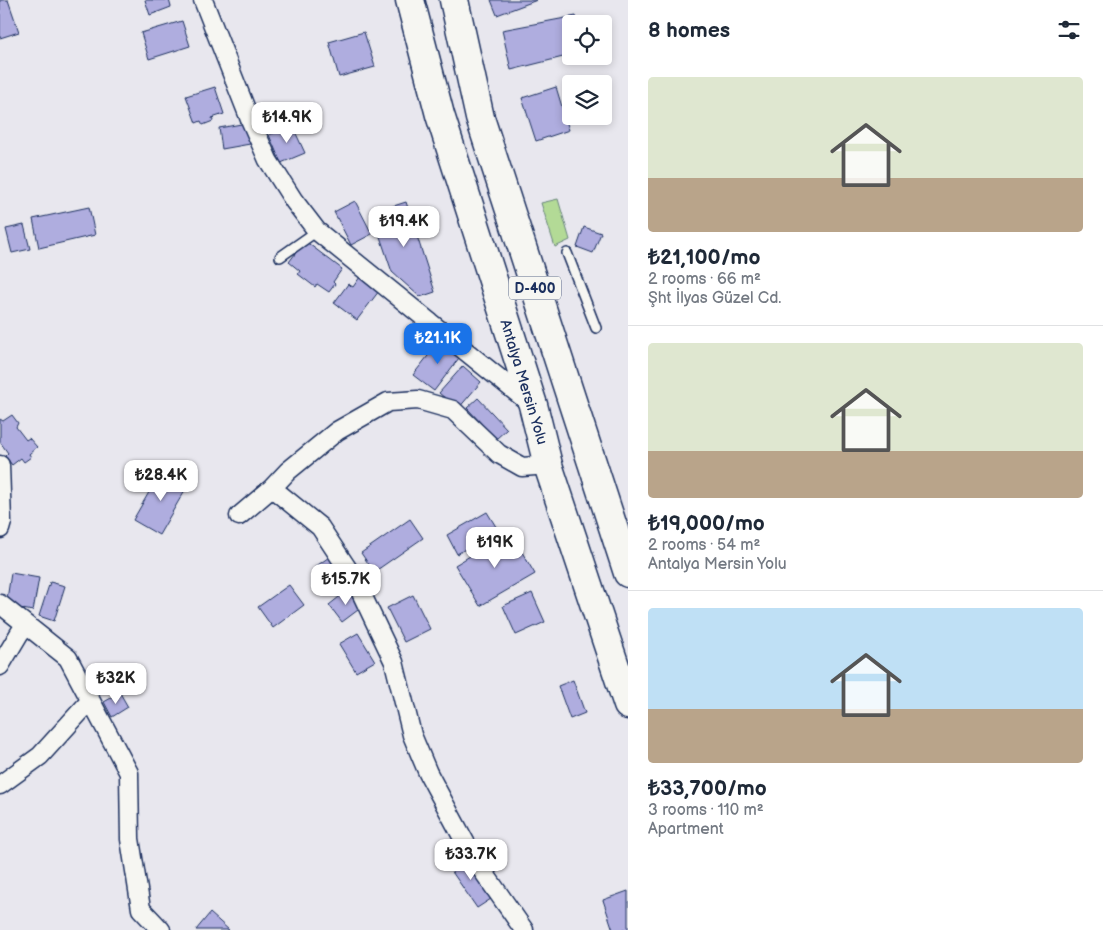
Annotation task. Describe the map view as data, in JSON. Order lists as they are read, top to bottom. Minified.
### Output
{"streets":{"highway":["D-400","Antalya Mersin Yolu"]},"page":{"heading":"8 homes","list":[{"name":"₺21,100/mo","note":"2 rooms · 66 m² · Şht İlyas Güzel Cd."},{"name":"₺19,000/mo","note":"2 rooms · 54 m² · Antalya Mersin Yolu"},{"name":"₺33,700/mo","note":"3 rooms · 110 m² · Apartment"}],"price":["₺14.9K","₺19.4K","₺21.1K","₺28.4K","₺19K","₺15.7K","₺32K","₺33.7K"]}}
